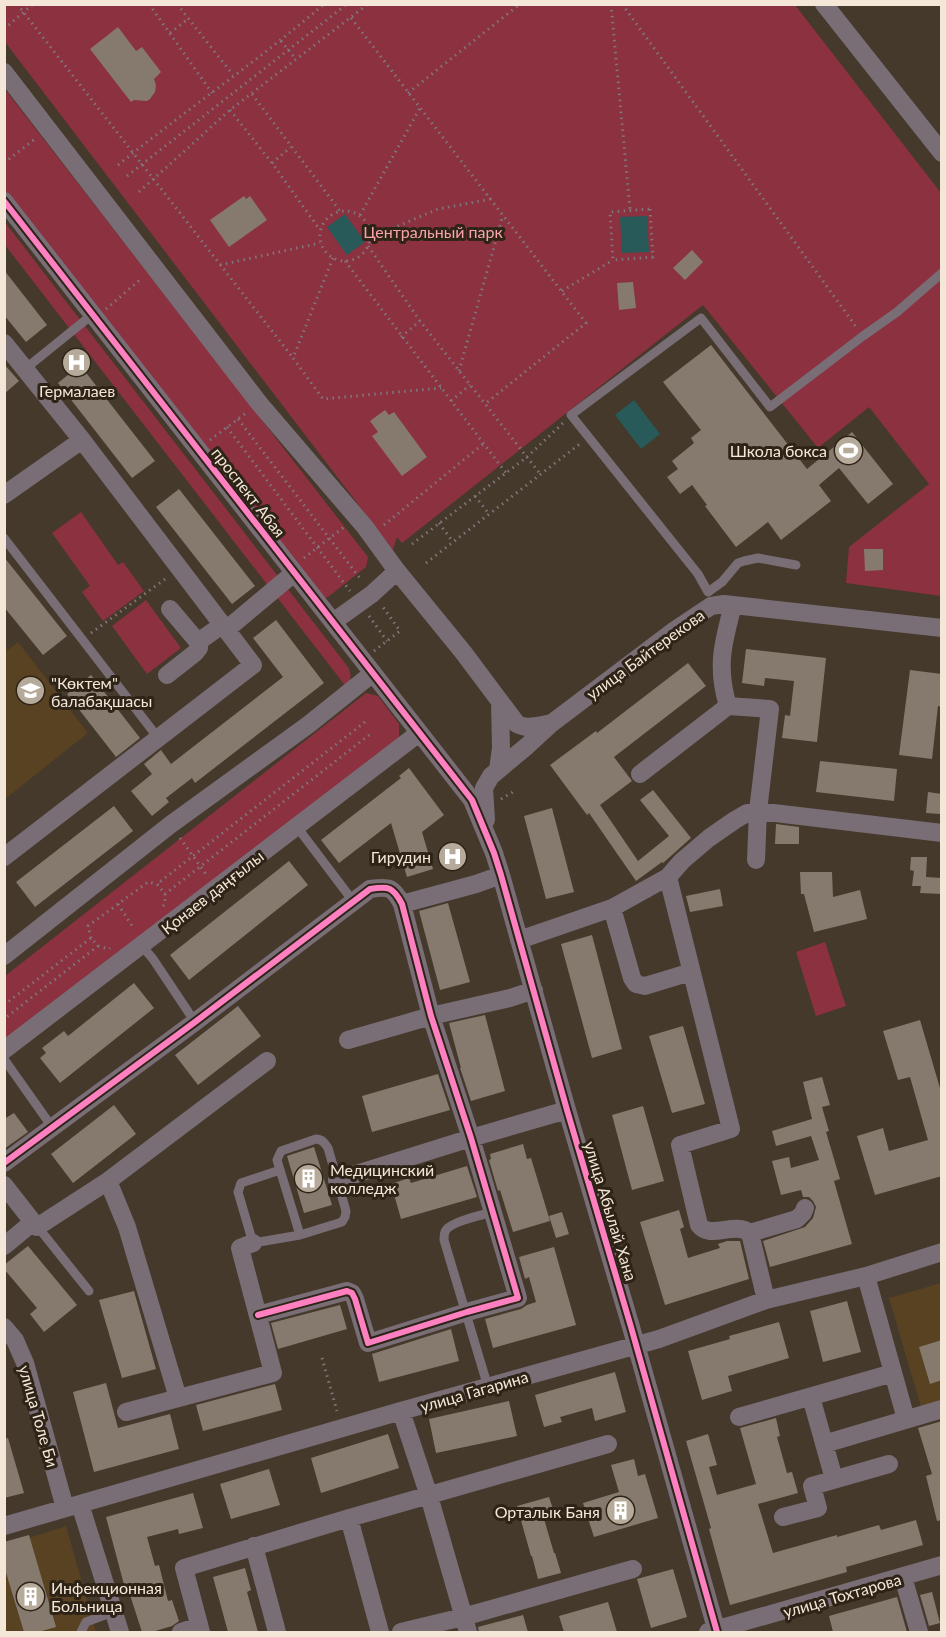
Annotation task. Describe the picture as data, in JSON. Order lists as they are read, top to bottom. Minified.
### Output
{"streets":{"street":["проспект Абая","улица Байтерекова","Қонаев даңғылы","улица Абылай Хана","улица Гагарина","улица Толе Би","улица Тохтарова"]},"crossings":[["проспект Абая","Қонаев даңғылы"],["проспект Абая","улица Абылай Хана"],["улица Байтерекова","улица Абылай Хана"],["улица Абылай Хана","улица Гагарина"],["улица Абылай Хана","улица Тохтарова"],["улица Гагарина","улица Толе Би"]],"parks":["Центральный парк"],"places":{"hospital":["Гермалаев","Гирудин"],"sports":["Школа бокса"],"school or university":["\"Көктем\" балабақшасы"],"building":["Медицинский колледж","Орталык Баня","Инфекционная Больница"]}}
